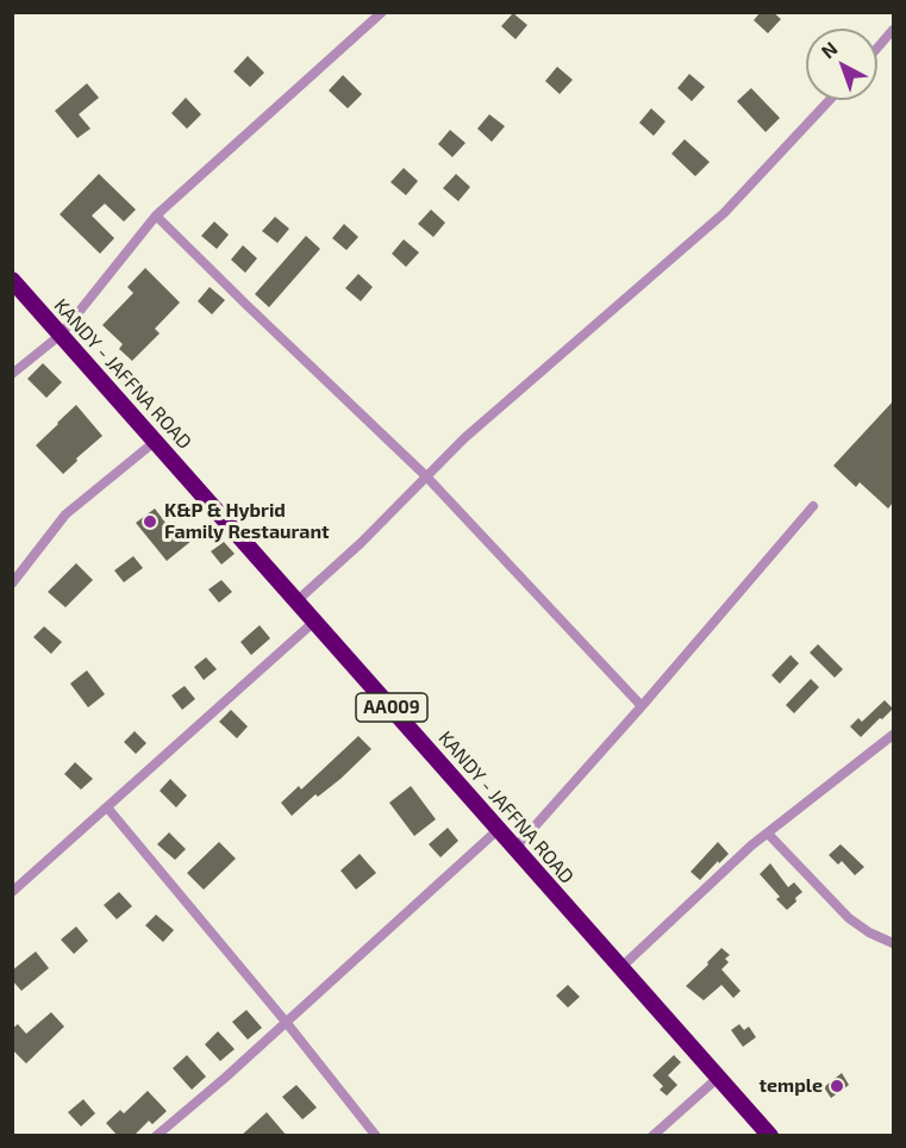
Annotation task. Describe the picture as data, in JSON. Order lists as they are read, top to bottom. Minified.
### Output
{"streets":{"highway":["KANDY - JAFFNA ROAD","AA009"]},"places":["K&P & Hybrid Family Restaurant","temple"],"north":"top left"}
